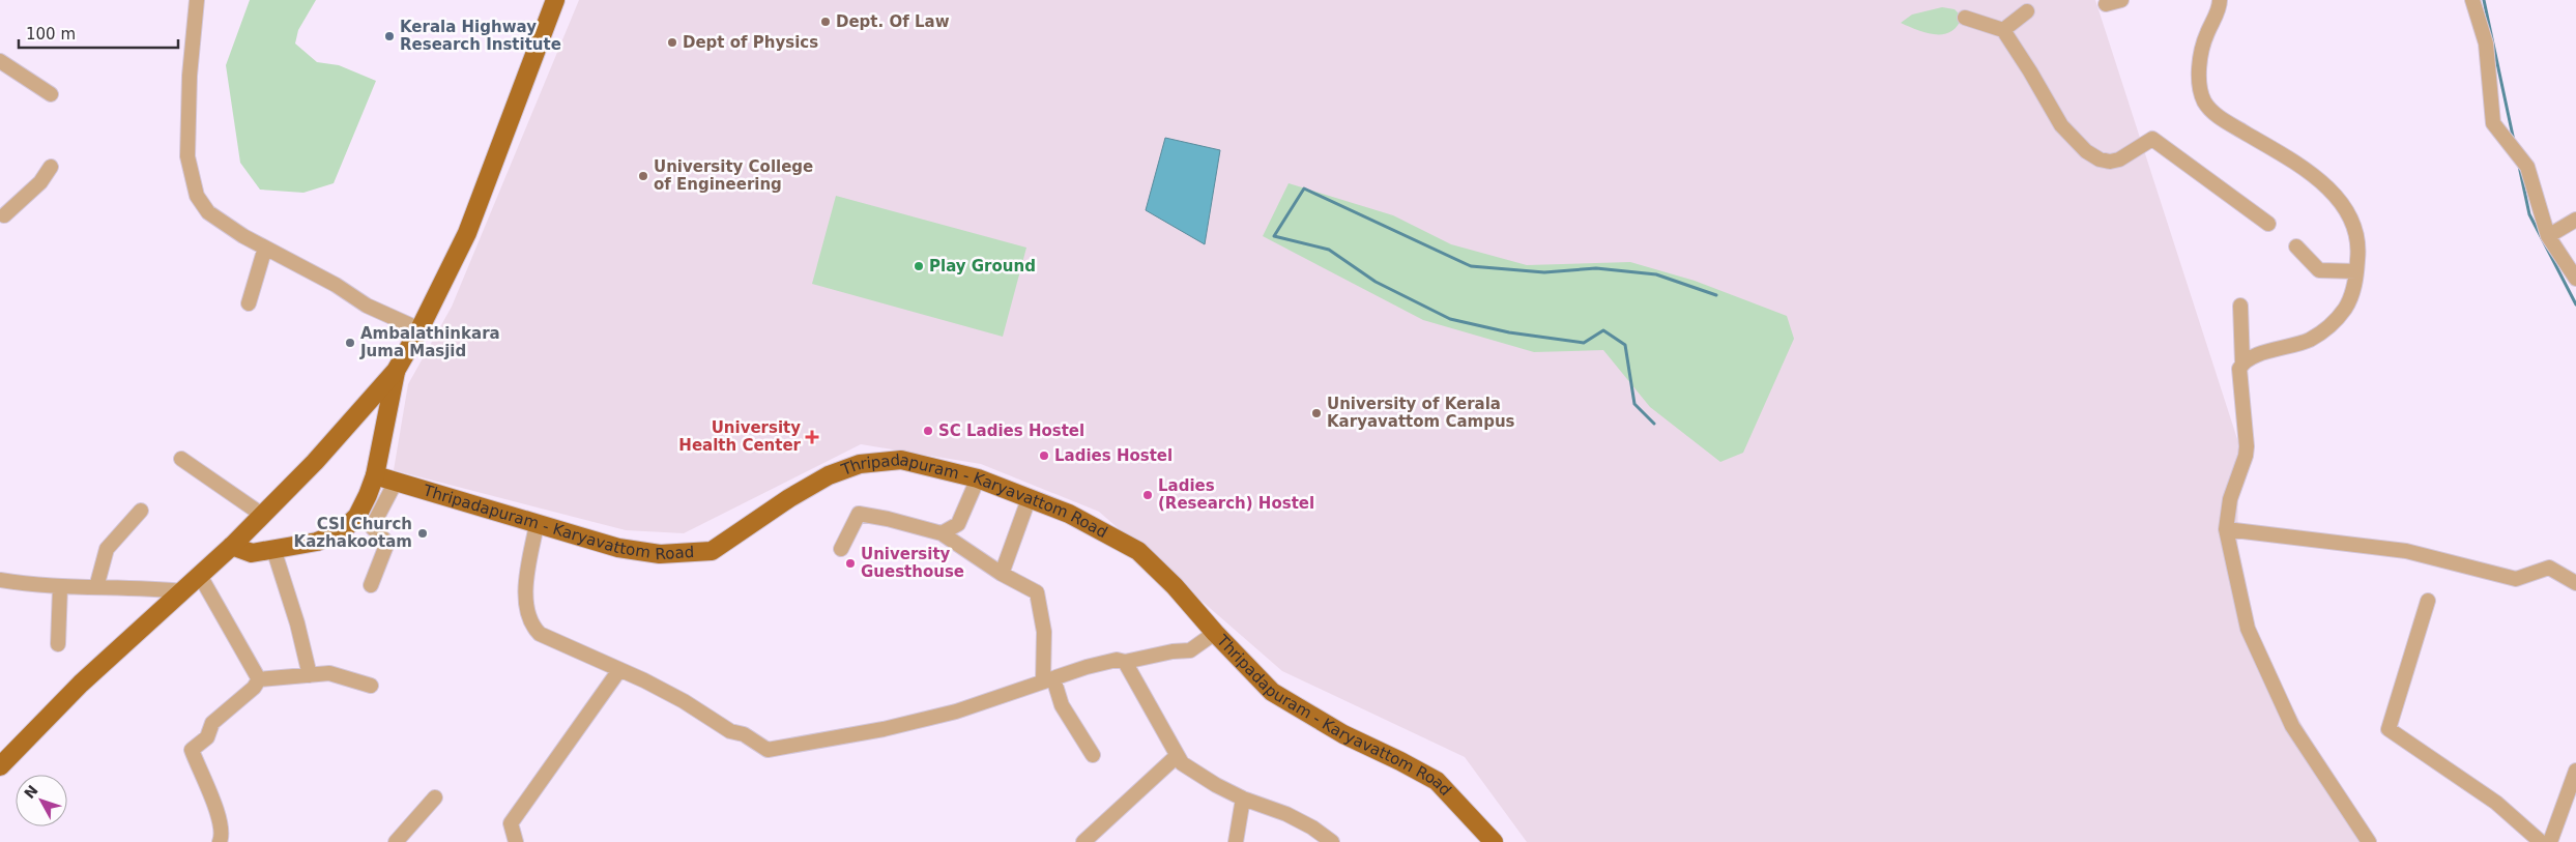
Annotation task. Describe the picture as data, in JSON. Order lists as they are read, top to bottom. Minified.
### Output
{"streets":{"main road":["Thripadapuram - Karyavattom Road"]},"places":{"other":["Dept. Of Law","Kerala Highway Research Institute","Dept of Physics","University College of Engineering","Play Ground","Ambalathinkara Juma Masjid","University of Kerala Karyavattom Campus","SC Ladies Hostel","Ladies Hostel","Ladies (Research) Hostel","CSI Church Kazhakootam","University Guesthouse"],"health":["University Health Center"]},"scale_bar":"100 m","north":"top left"}
